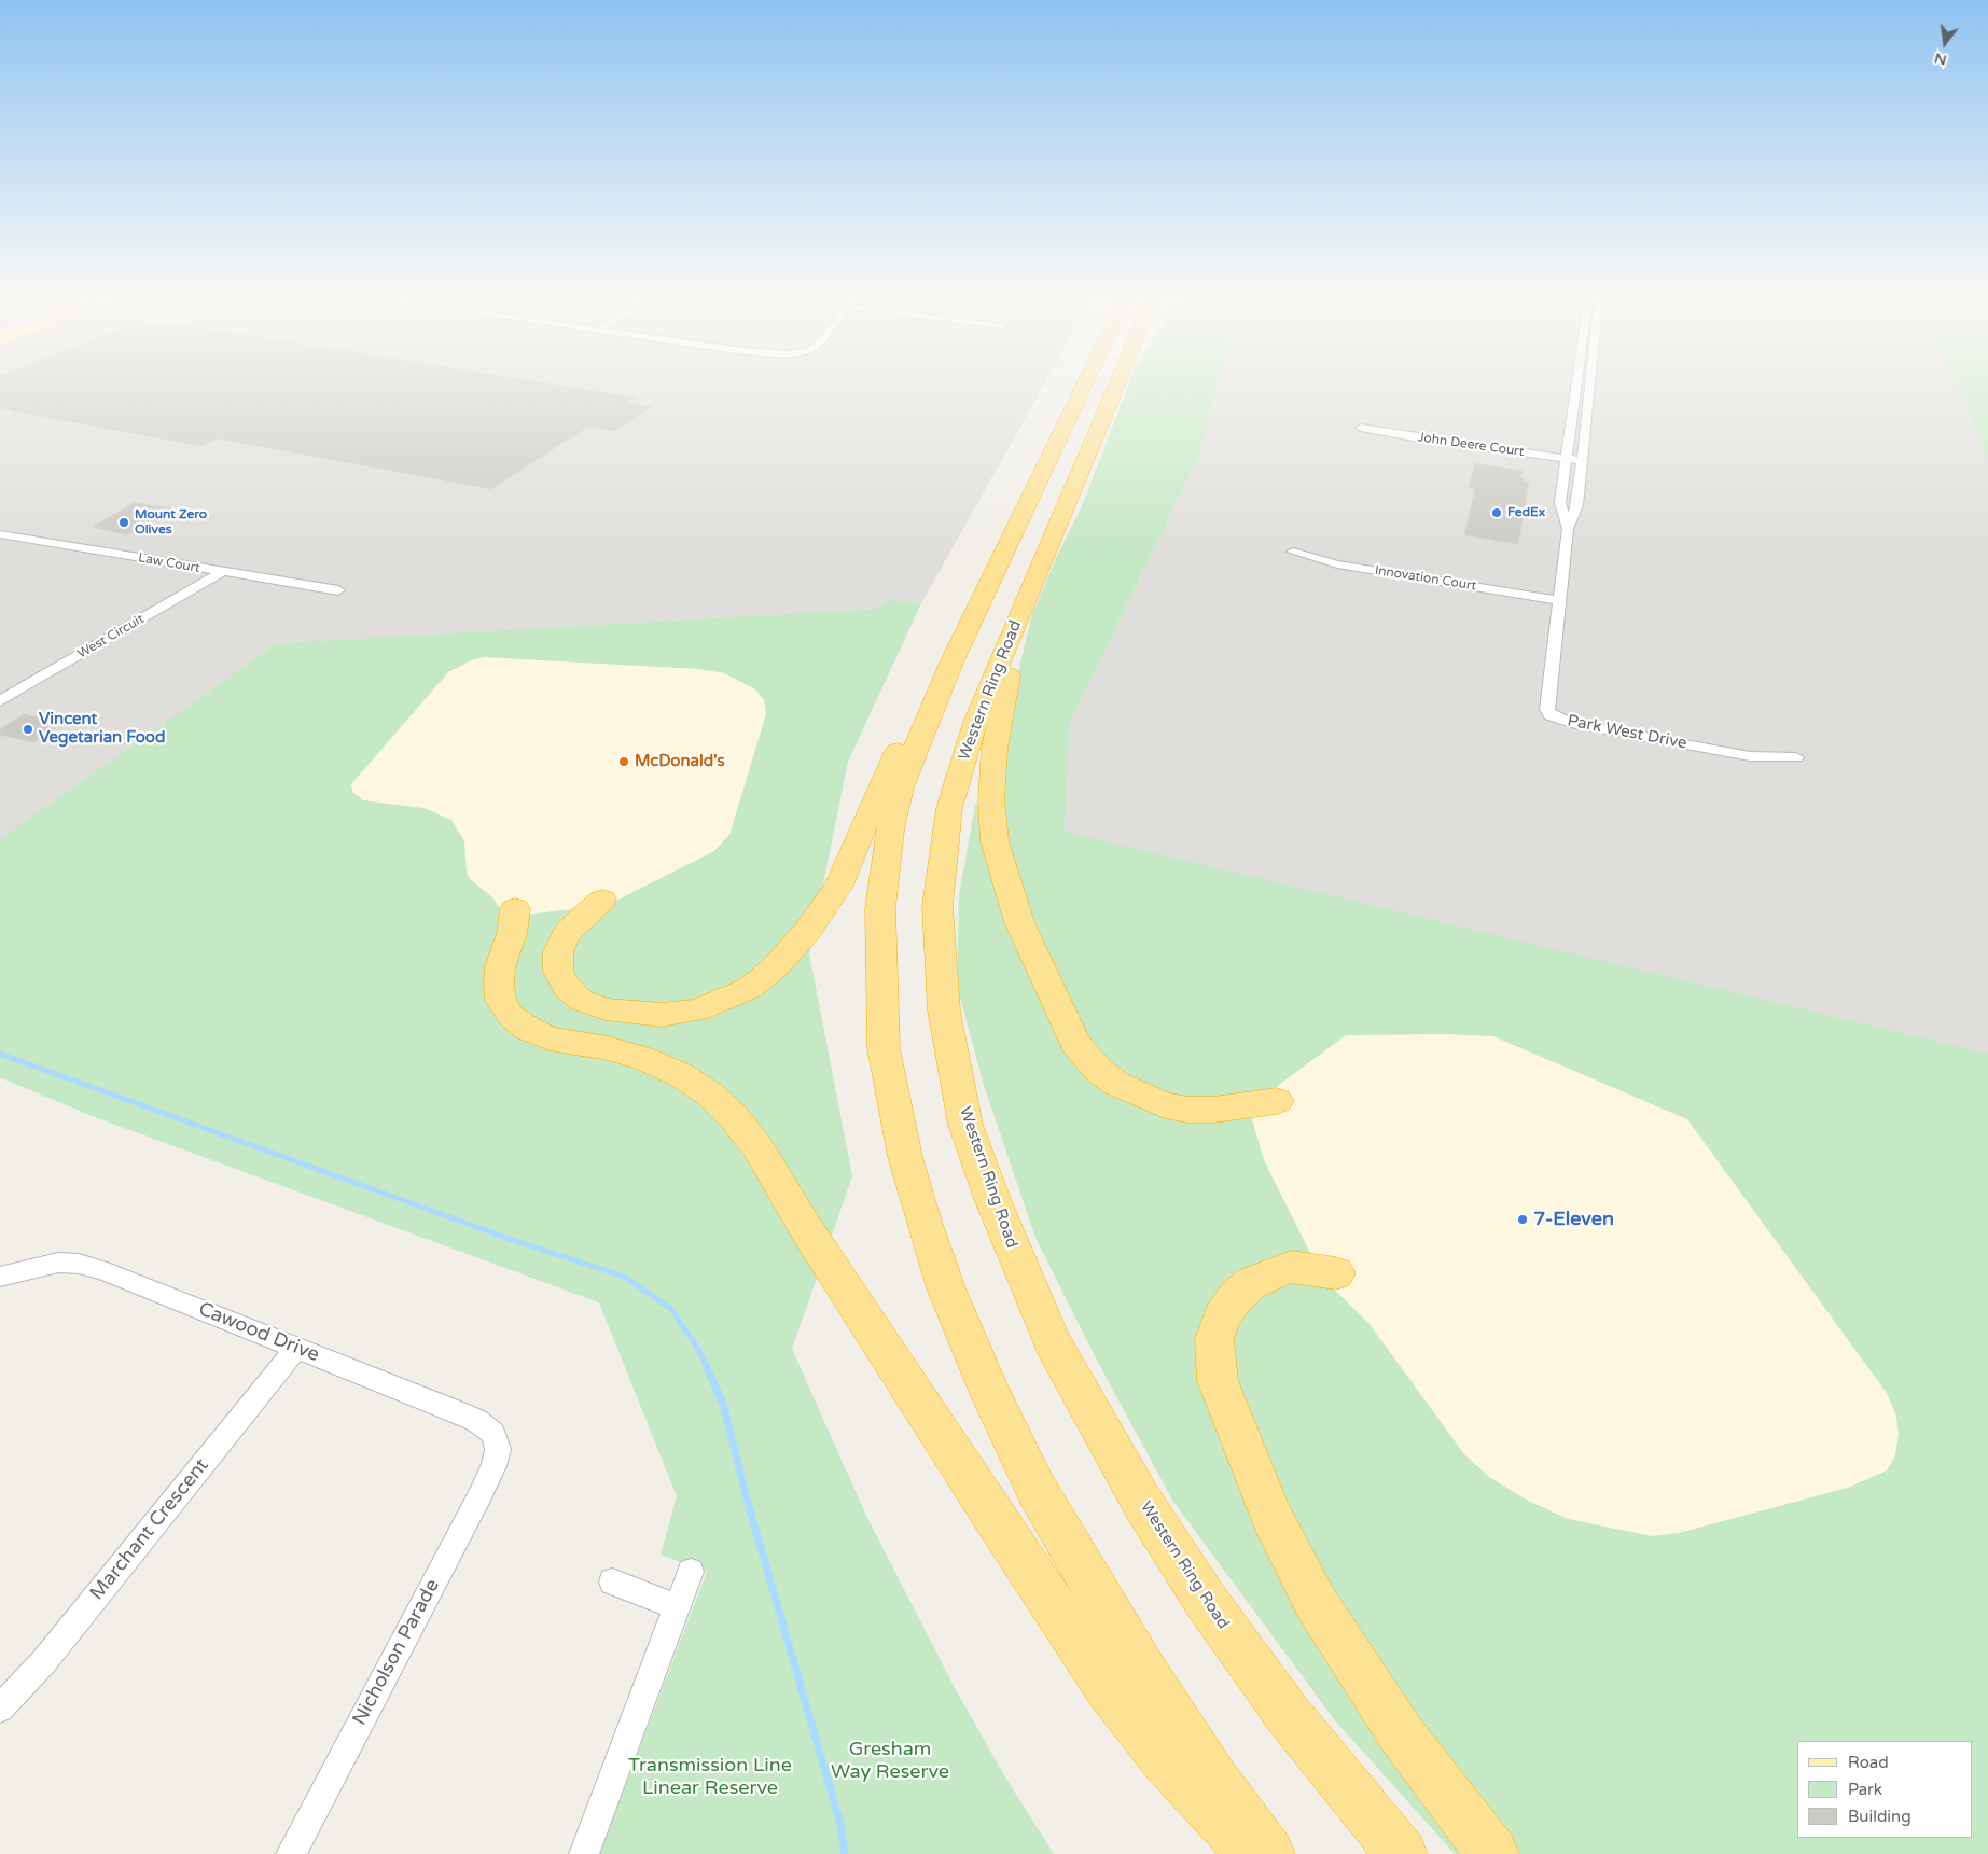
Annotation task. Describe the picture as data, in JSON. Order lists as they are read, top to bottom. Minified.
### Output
{"streets":{"highway":["Western Ring Road"],"street":["John Deere Court","Law Court","Innovation Court","West Circuit","Park West Drive","Cawood Drive","Marchant Crescent","Nicholson Parade"]},"crossings":[["Law Court","West Circuit"],["Innovation Court","Park West Drive"],["Cawood Drive","Marchant Crescent"],["Cawood Drive","Nicholson Parade"]],"parks":["Gresham Way Reserve","Transmission Line Linear Reserve"],"places":["FedEx","Mount Zero Olives","Vincent Vegetarian Food","McDonald's","7-Eleven"],"legend":["Road","Park","Building"],"north":"bottom"}
